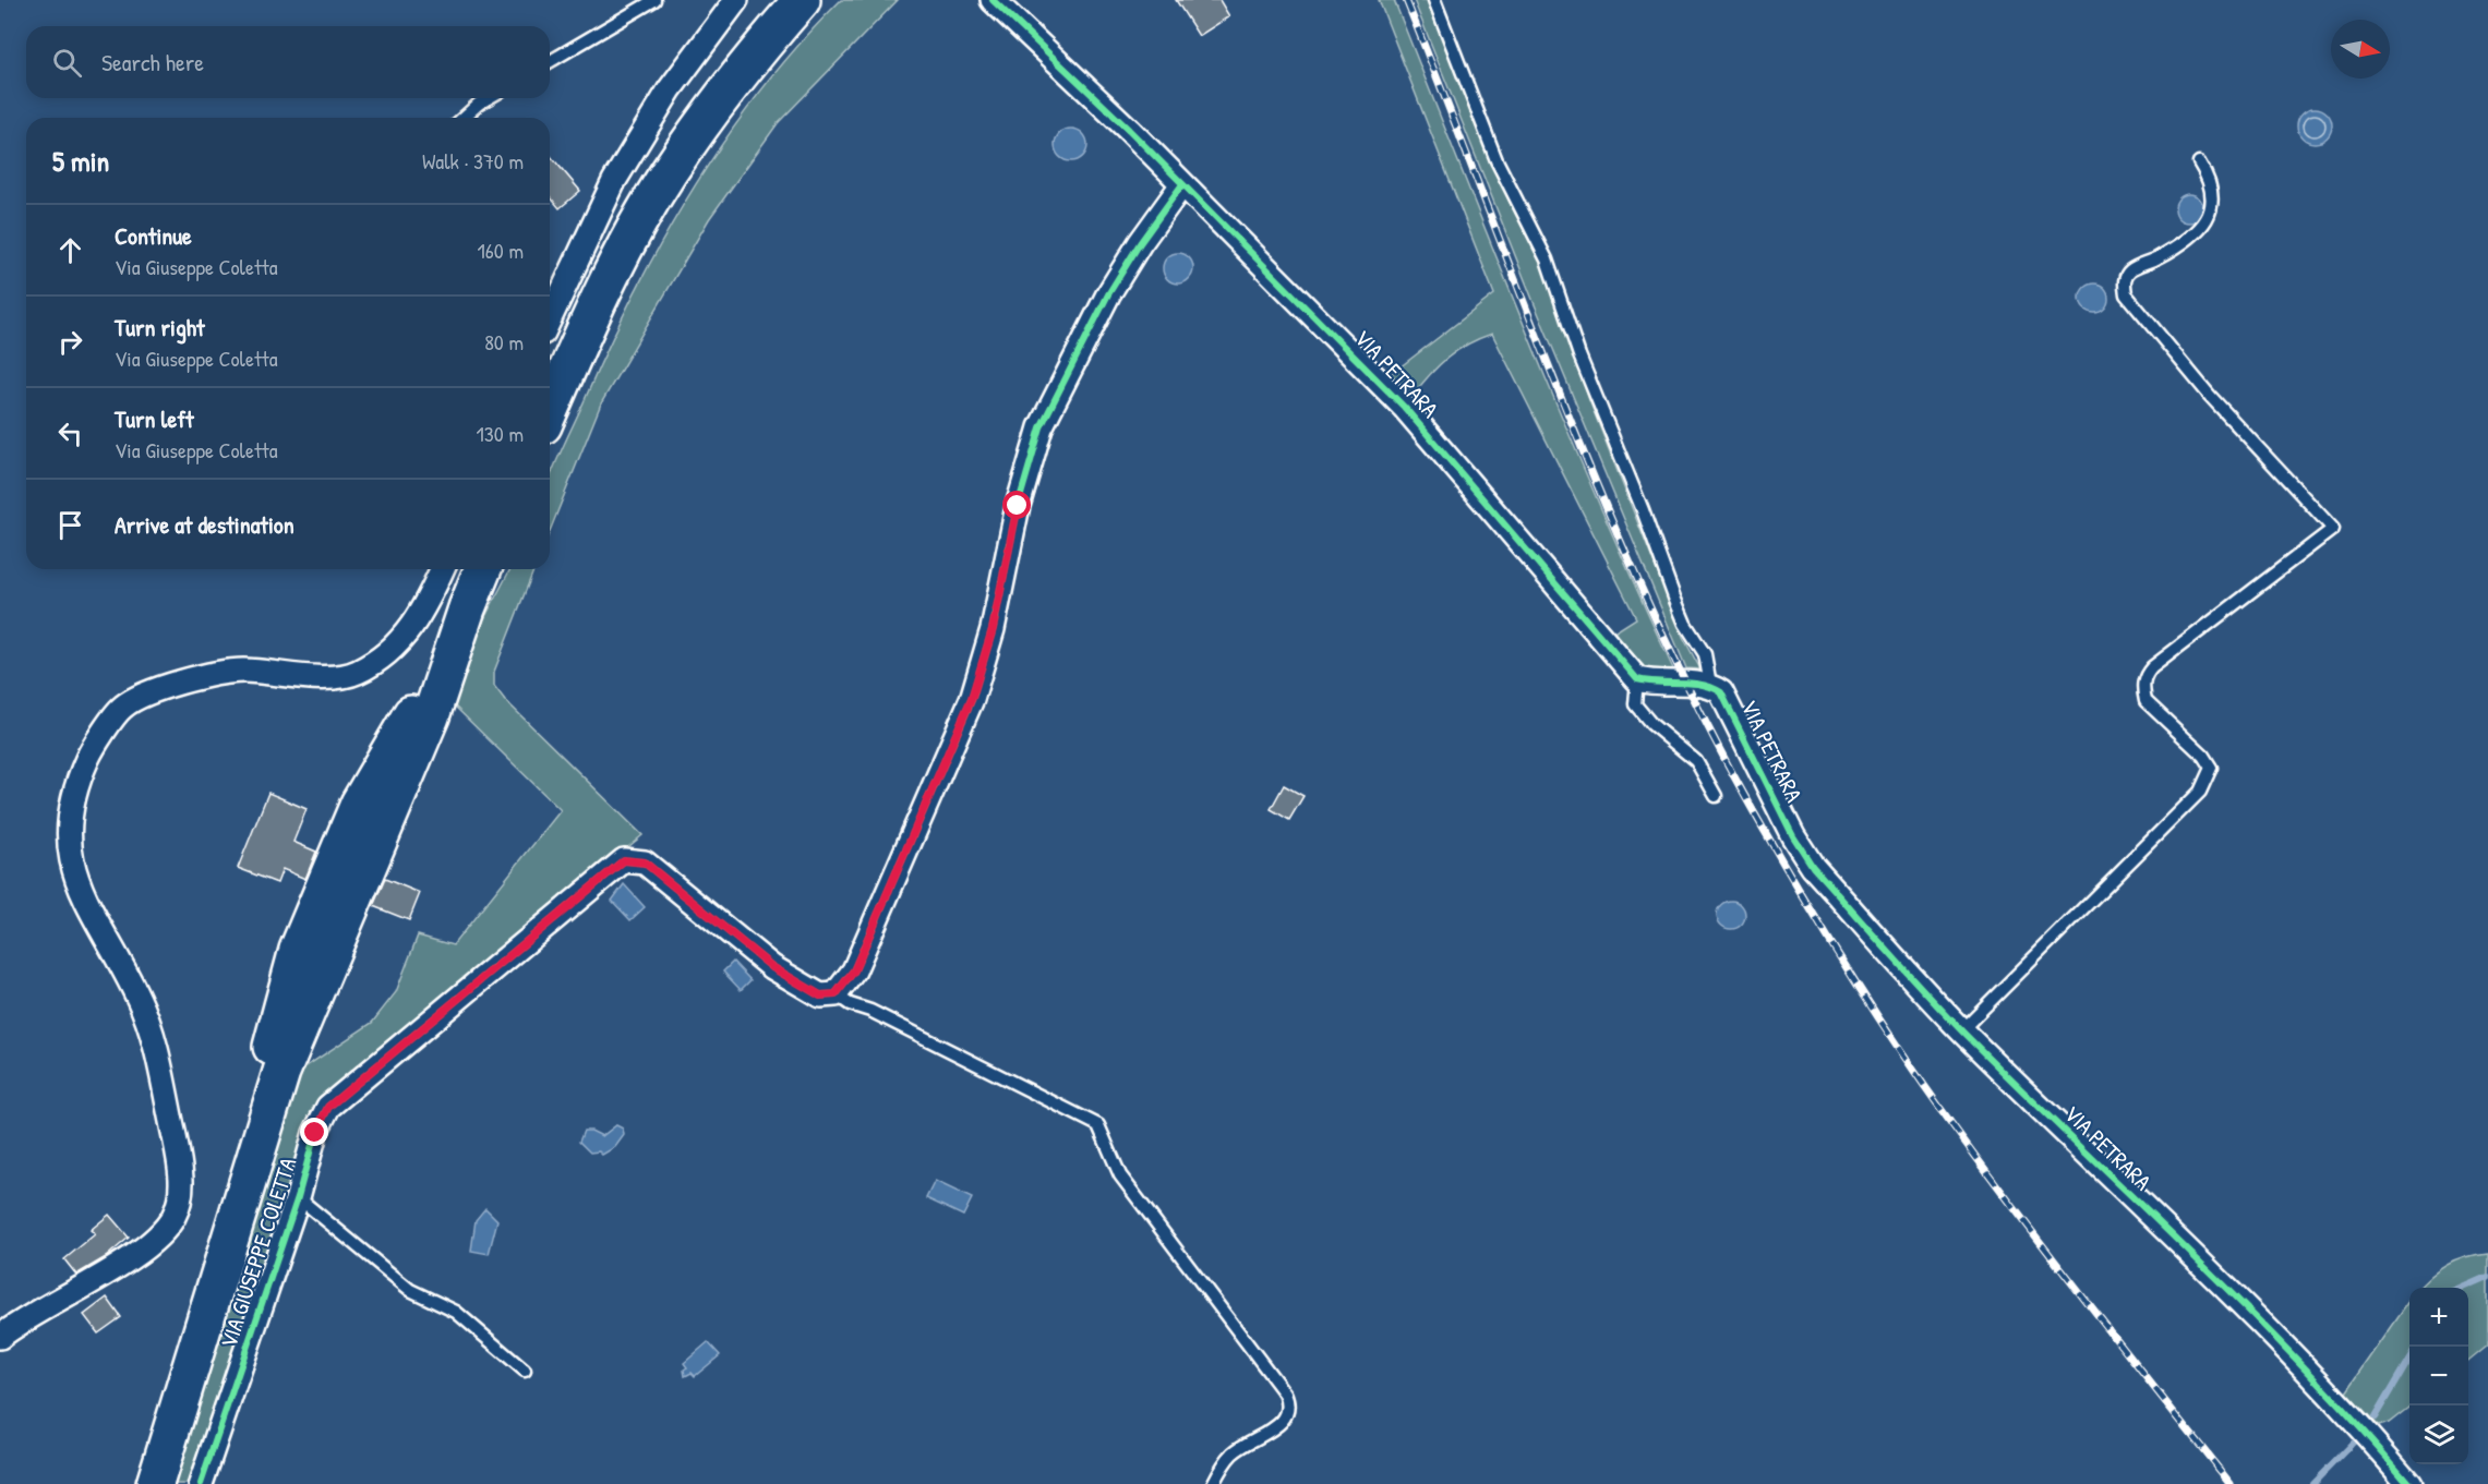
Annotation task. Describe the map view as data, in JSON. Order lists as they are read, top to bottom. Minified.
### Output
{"streets":{"street":["VIA PETRARA","VIA GIUSEPPE COLETTA"]},"north":"right","page":{"search":"Search here","heading":["5 min","Walk · 370 m"],"list":[["Continue","Via Giuseppe Coletta","160 m"],["Turn right","Via Giuseppe Coletta","80 m"],["Turn left","Via Giuseppe Coletta","130 m"],"Arrive at destination"],"map_buttons":["+","−"]}}
